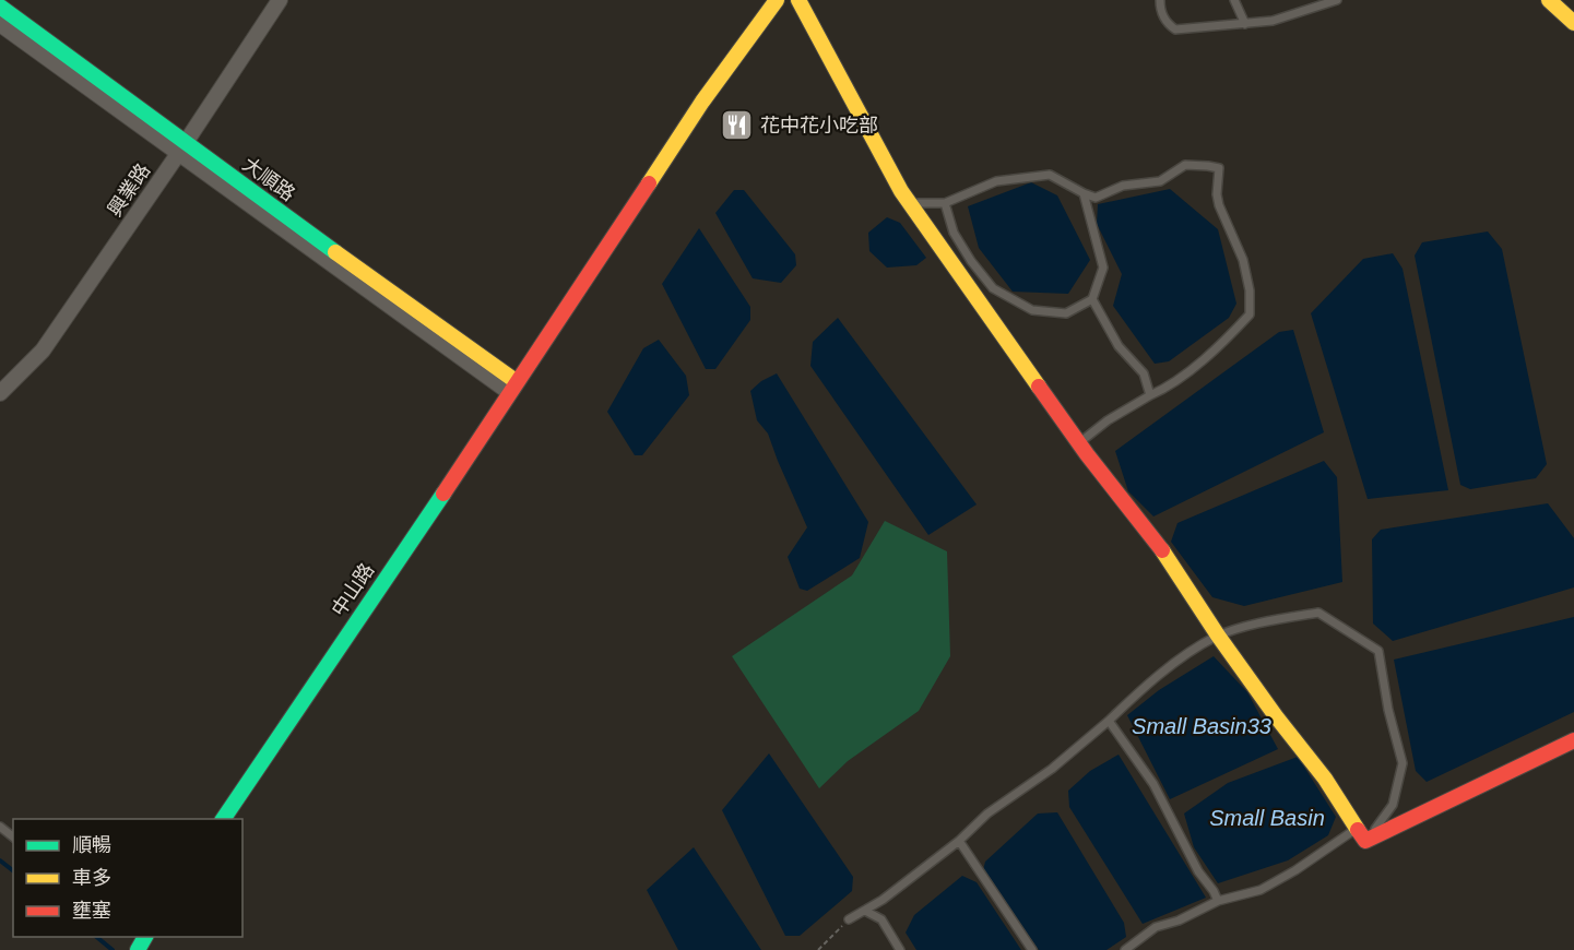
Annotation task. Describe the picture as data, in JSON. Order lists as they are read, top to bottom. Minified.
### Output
{"streets":{"street":["大順路","興業路","中山路"]},"crossings":[["大順路","興業路"],["大順路","中山路"]],"water":["Small Basin33","Small Basin"],"places":{"restaurant":["花中花小吃部"]},"legend":["順暢","車多","壅塞"]}
